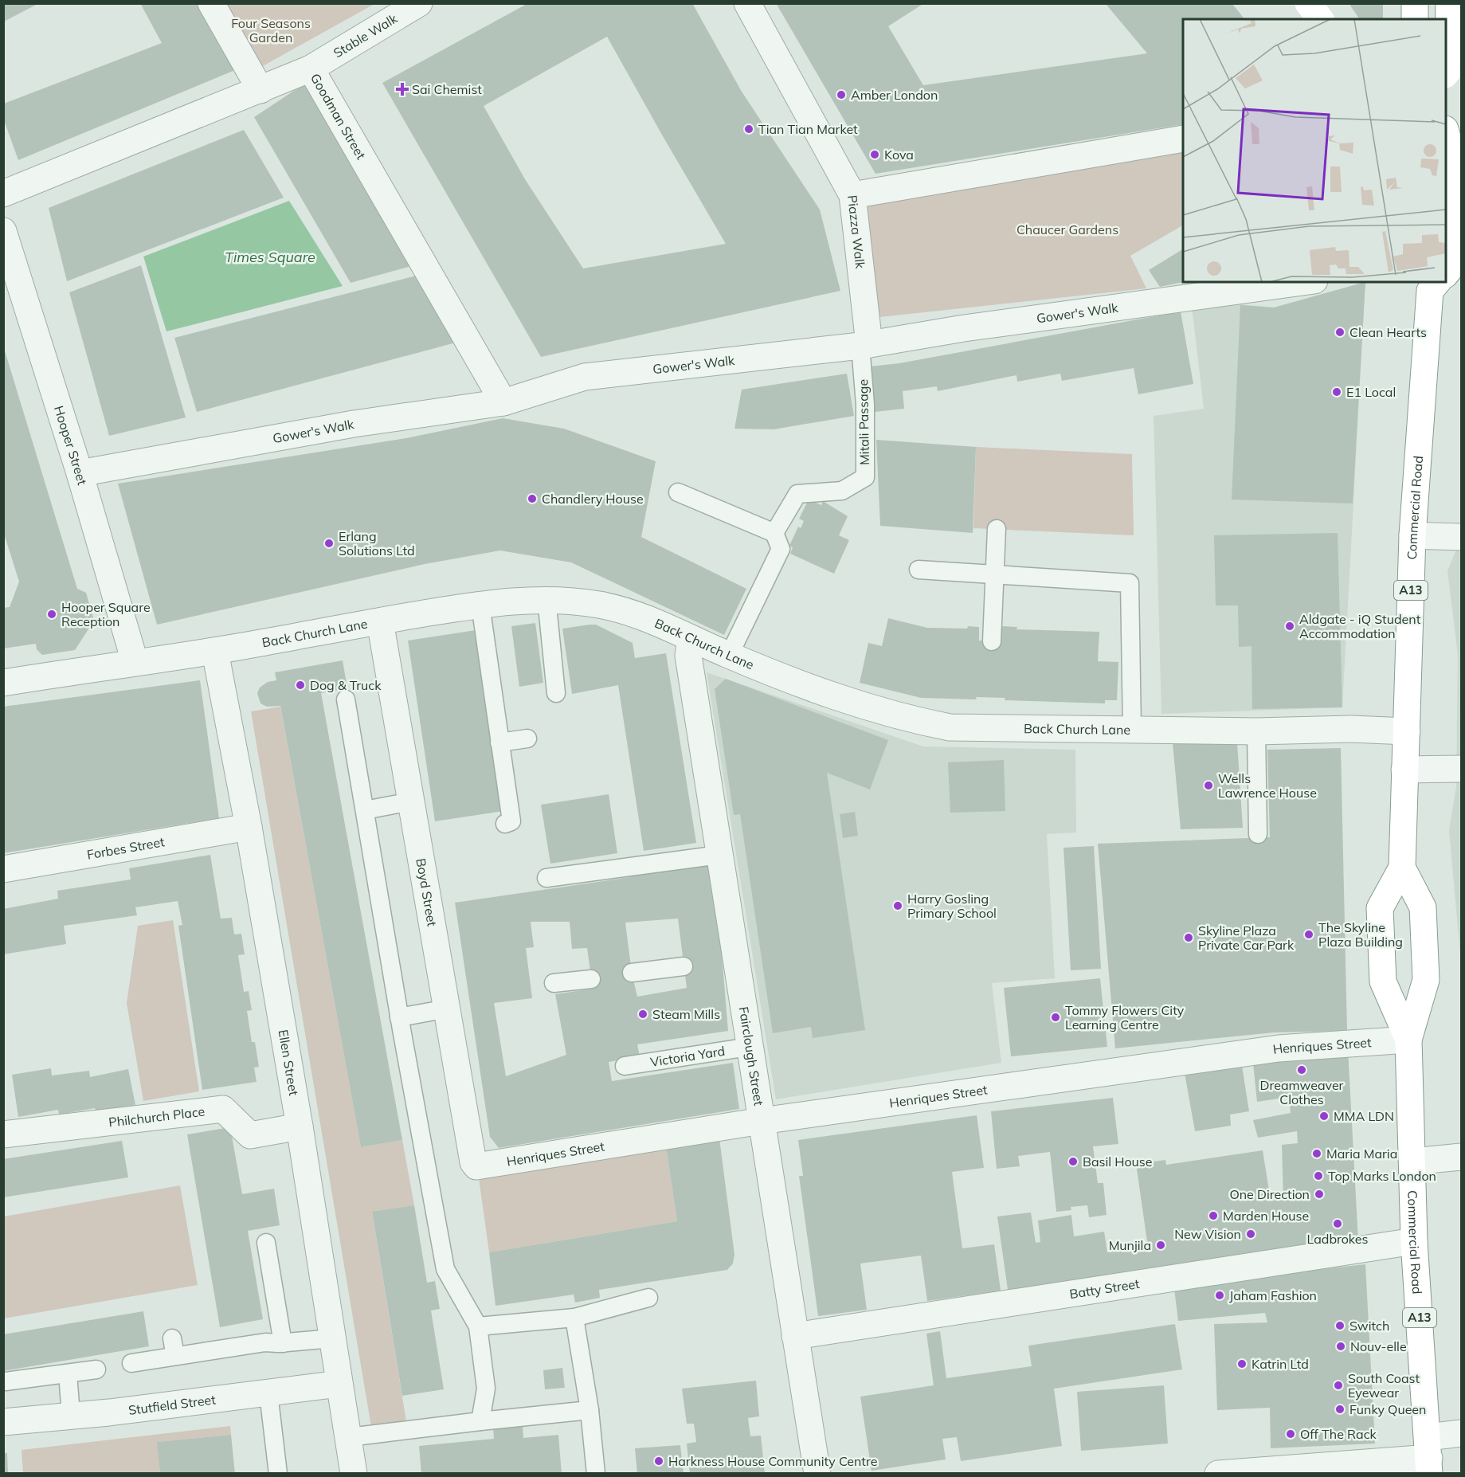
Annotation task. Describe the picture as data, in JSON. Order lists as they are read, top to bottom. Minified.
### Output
{"streets":{"main road":["Commercial Road","A13"],"street":["Stable Walk","Goodman Street","Piazza Walk","Gower's Walk","Hooper Street","Back Church Lane","Forbes Street","Boyd Street","Henriques Street","Fairclough Street","Ellen Street","Philchurch Place","Batty Street","Stutfield Street"],"lane":["Mitali Passage","Victoria Yard"]},"crossings":[["Stable Walk","Goodman Street"],["Goodman Street","Gower's Walk"],["Piazza Walk","Gower's Walk"],["Piazza Walk","Mitali Passage"],["Gower's Walk","Mitali Passage"],["Gower's Walk","Hooper Street"],["Hooper Street","Back Church Lane"],["Commercial Road","Back Church Lane"],["Commercial Road","Henriques Street"],["Commercial Road","Batty Street"],["Back Church Lane","Boyd Street"],["Back Church Lane","Fairclough Street"],["Back Church Lane","Ellen Street"],["Forbes Street","Ellen Street"],["Boyd Street","Henriques Street"],["Henriques Street","Fairclough Street"],["Victoria Yard","Fairclough Street"],["Fairclough Street","Batty Street"],["Ellen Street","Philchurch Place"],["Ellen Street","Stutfield Street"]],"water":["Times Square"],"parks":["Four Seasons Garden","Chaucer Gardens"],"places":{"health":["Sai Chemist"],"other":["Amber London","Tian Tian Market","Kova","Clean Hearts","E1 Local","Chandlery House","Erlang Solutions Ltd","Hooper Square Reception","Aldgate - iQ Student Accommodation","Dog & Truck","Wells Lawrence House","Harry Gosling Primary School","The Skyline Plaza Building","Skyline Plaza Private Car Park","Steam Mills","Tommy Flowers City Learning Centre","Dreamweaver Clothes","MMA LDN","Maria Maria","Basil House","Top Marks London","One Direction","Marden House","Ladbrokes","New Vision","Munjila","Jaham Fashion","Switch","Nouv-elle","Katrin Ltd","South Coast Eyewear","Funky Queen","Off The Rack","Harkness House Community Centre"]}}
